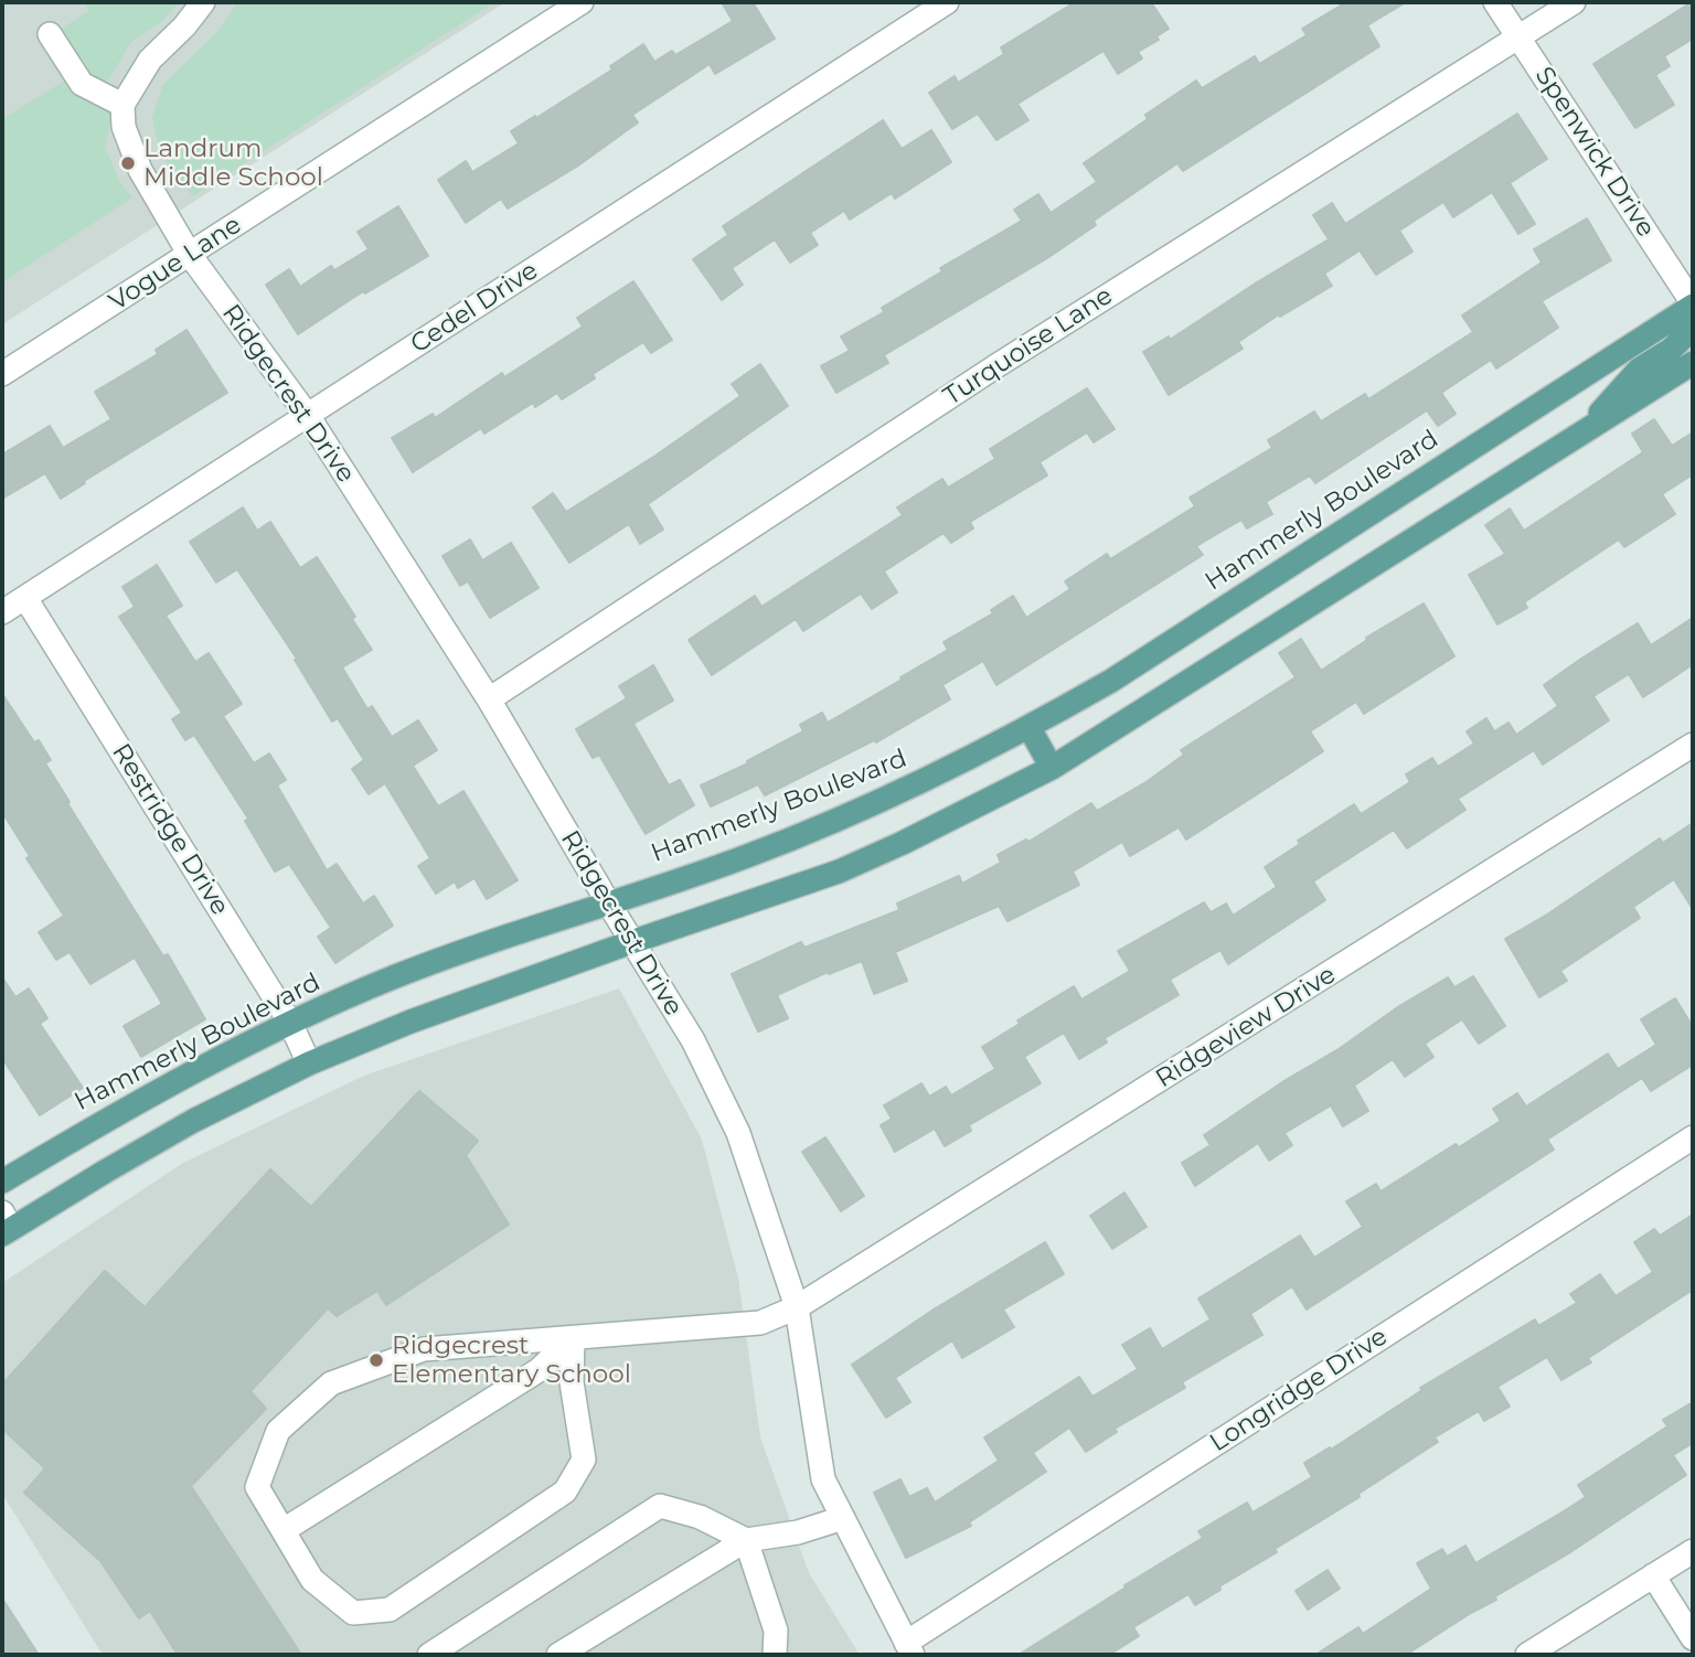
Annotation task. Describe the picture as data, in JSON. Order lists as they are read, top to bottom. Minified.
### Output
{"streets":{"main road":["Hammerly Boulevard"],"street":["Spenwick Drive","Vogue Lane","Cedel Drive","Turquoise Lane","Ridgecrest Drive","Restridge Drive","Ridgeview Drive","Longridge Drive"]},"crossings":[["Spenwick Drive","Turquoise Lane"],["Spenwick Drive","Hammerly Boulevard"],["Vogue Lane","Ridgecrest Drive"],["Cedel Drive","Ridgecrest Drive"],["Cedel Drive","Restridge Drive"],["Turquoise Lane","Ridgecrest Drive"],["Ridgecrest Drive","Hammerly Boulevard"],["Ridgecrest Drive","Ridgeview Drive"],["Ridgecrest Drive","Longridge Drive"],["Hammerly Boulevard","Restridge Drive"]],"places":["Landrum Middle School","Ridgecrest Elementary School"]}
